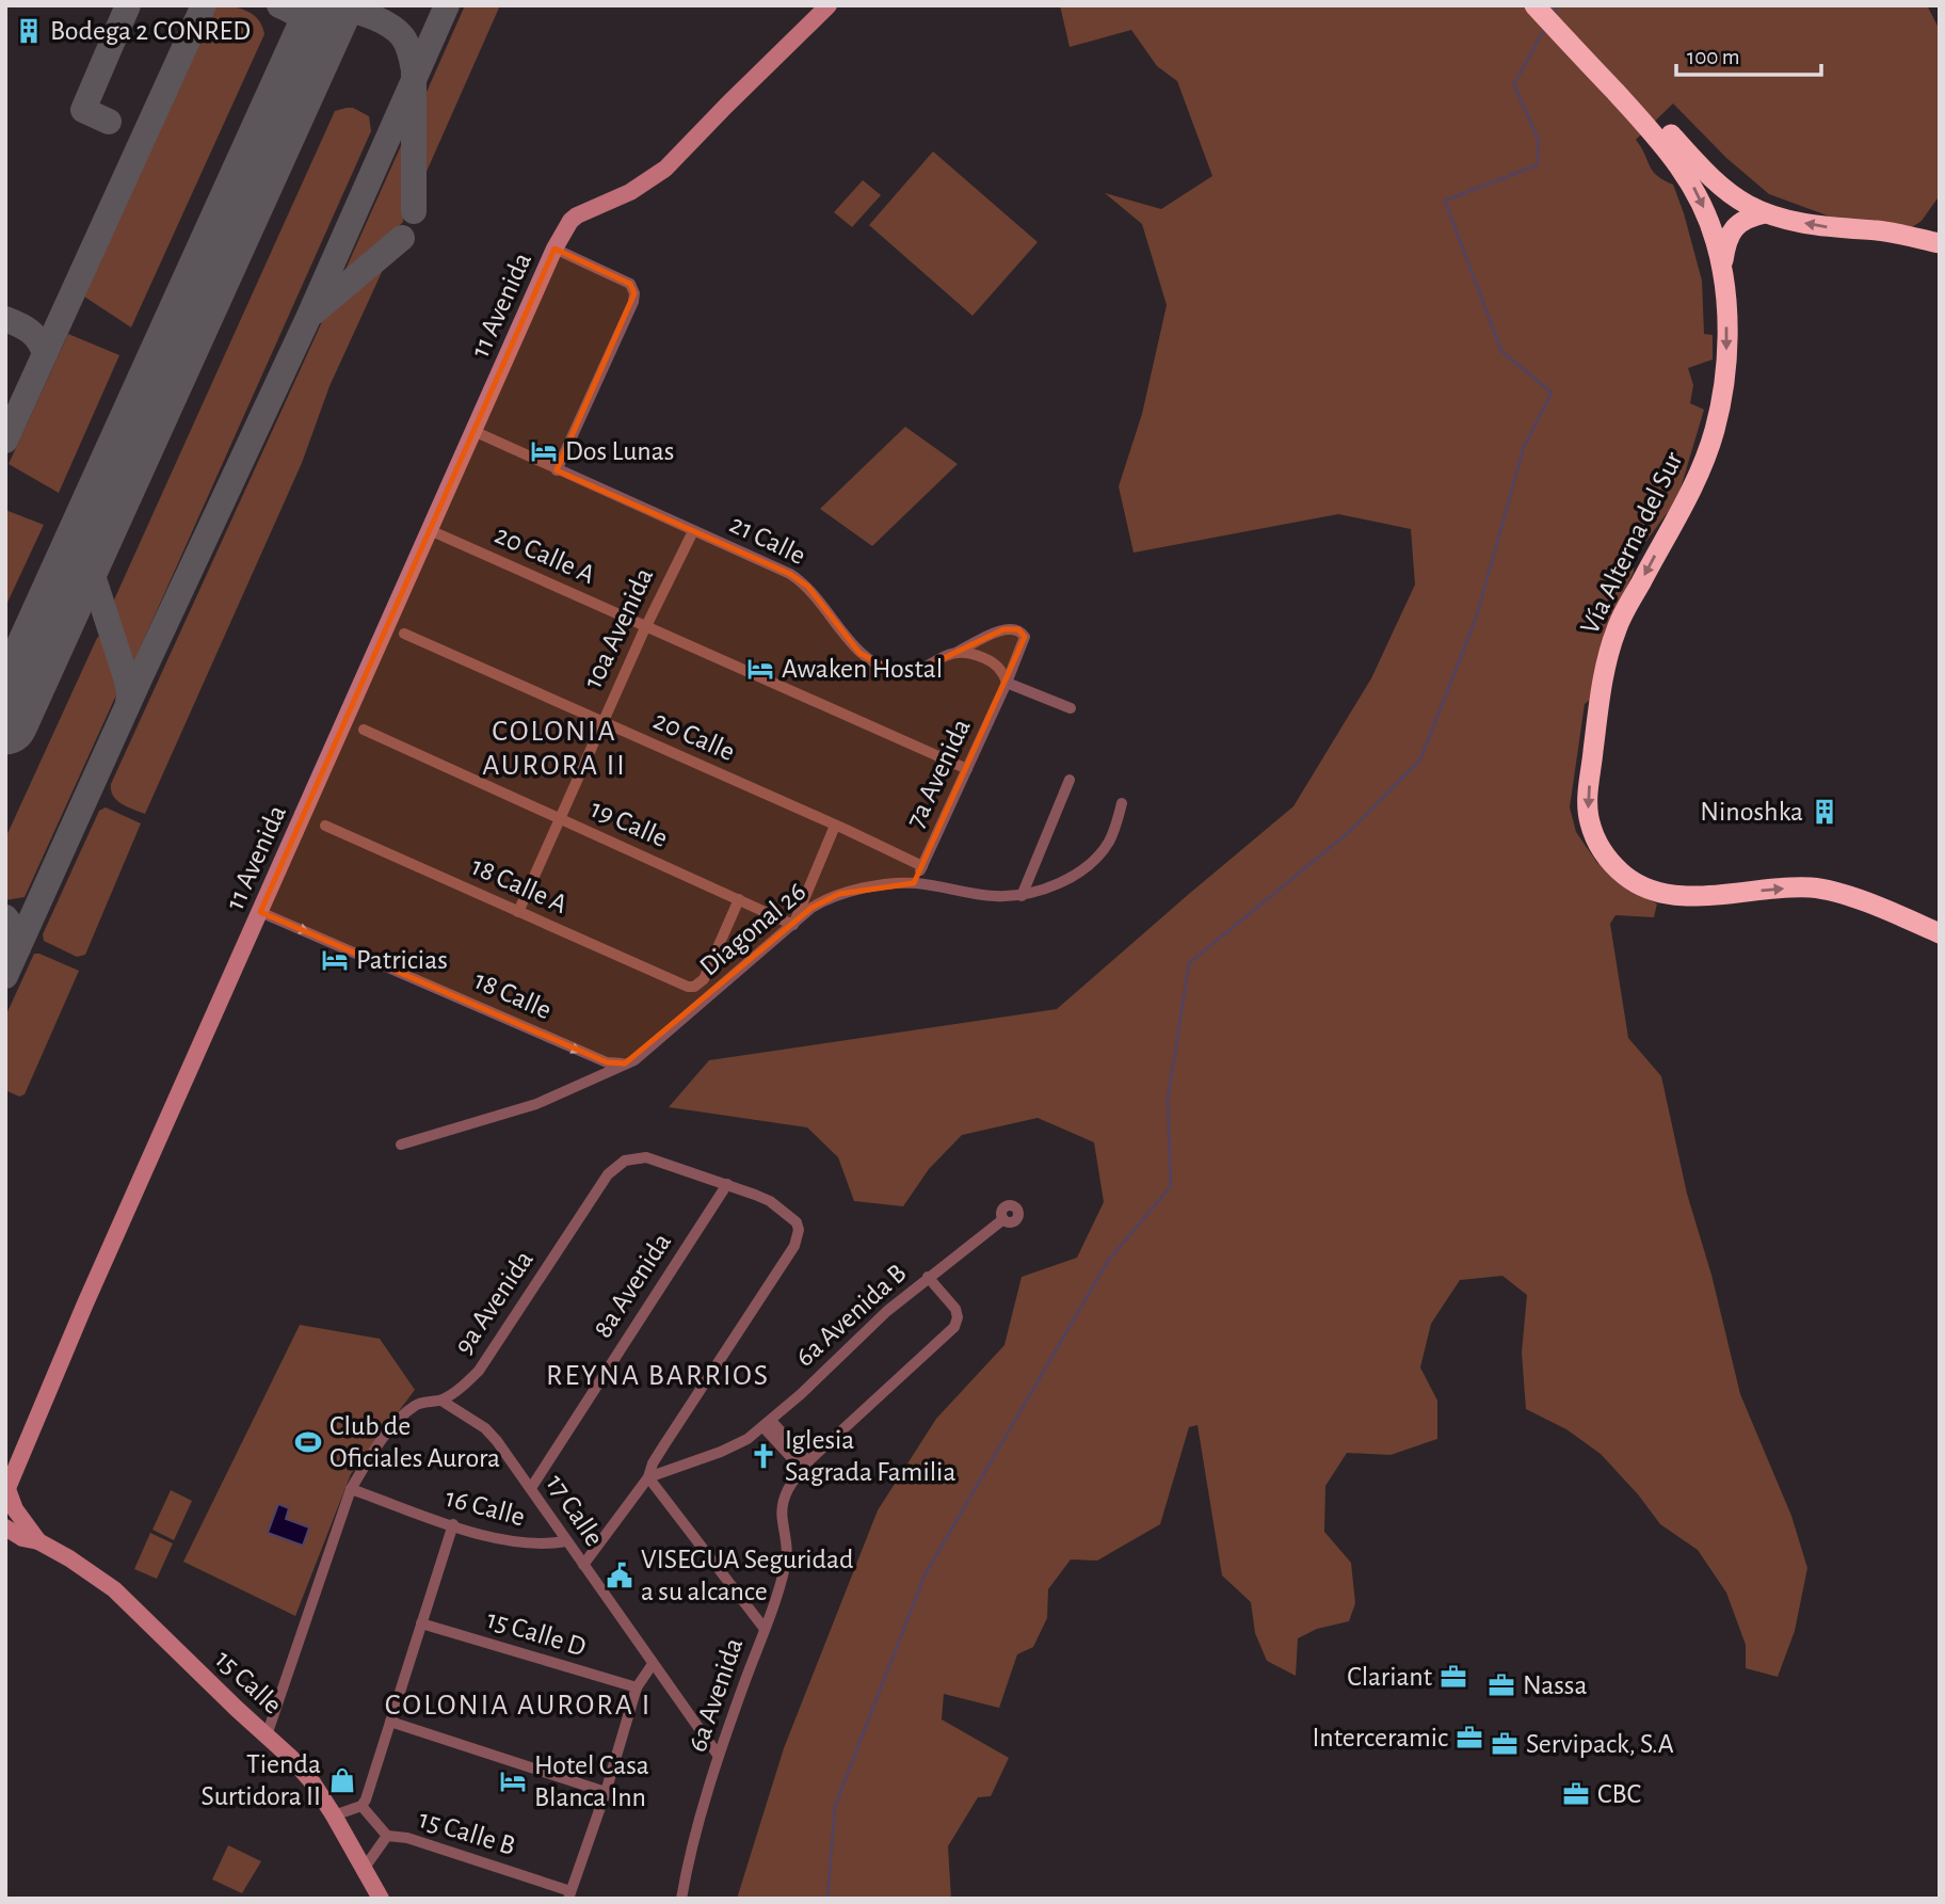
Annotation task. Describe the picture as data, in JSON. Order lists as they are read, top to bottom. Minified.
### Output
{"streets":{"highway":["Vía Alterna del Sur"],"main road":["11 Avenida","15 Calle"],"street":["21 Calle","20 Calle A","10a Avenida","20 Calle","7a Avenida","19 Calle","18 Calle A","Diagonal 26","18 Calle","8a Avenida","9a Avenida","6a Avenida B","16 Calle","17 Calle","15 Calle D","6a Avenida","15 Calle B"]},"crossings":[["11 Avenida","21 Calle"],["11 Avenida","20 Calle A"],["11 Avenida","18 Calle"],["11 Avenida","15 Calle"],["21 Calle","10a Avenida"],["21 Calle","7a Avenida"],["20 Calle A","10a Avenida"],["20 Calle A","7a Avenida"],["10a Avenida","20 Calle"],["10a Avenida","19 Calle"],["10a Avenida","18 Calle A"],["20 Calle","7a Avenida"],["7a Avenida","Diagonal 26"],["19 Calle","18 Calle A"],["19 Calle","Diagonal 26"],["Diagonal 26","18 Calle"],["8a Avenida","9a Avenida"],["8a Avenida","17 Calle"],["9a Avenida","16 Calle"],["9a Avenida","17 Calle"],["9a Avenida","15 Calle"],["16 Calle","17 Calle"],["17 Calle","6a Avenida"],["15 Calle","15 Calle B"]],"one_way":["18 Calle"],"districts":["COLONIA AURORA II","REYNA BARRIOS","COLONIA AURORA I"],"places":{"building":["Bodega 2 CONRED","Ninoshka"],"hotel":["Dos Lunas","Awaken Hostal","Patricias","Hotel Casa Blanca Inn"],"sports":["Club de Oficiales Aurora"],"church":["Iglesia Sagrada Familia"],"public building":["VISEGUA Seguridad a su alcance"],"office":["Clariant","Nassa","Interceramic","Servipack, S.A","CBC"],"shop":["Tienda Surtidora II"]},"scale_bar":"100 m"}
